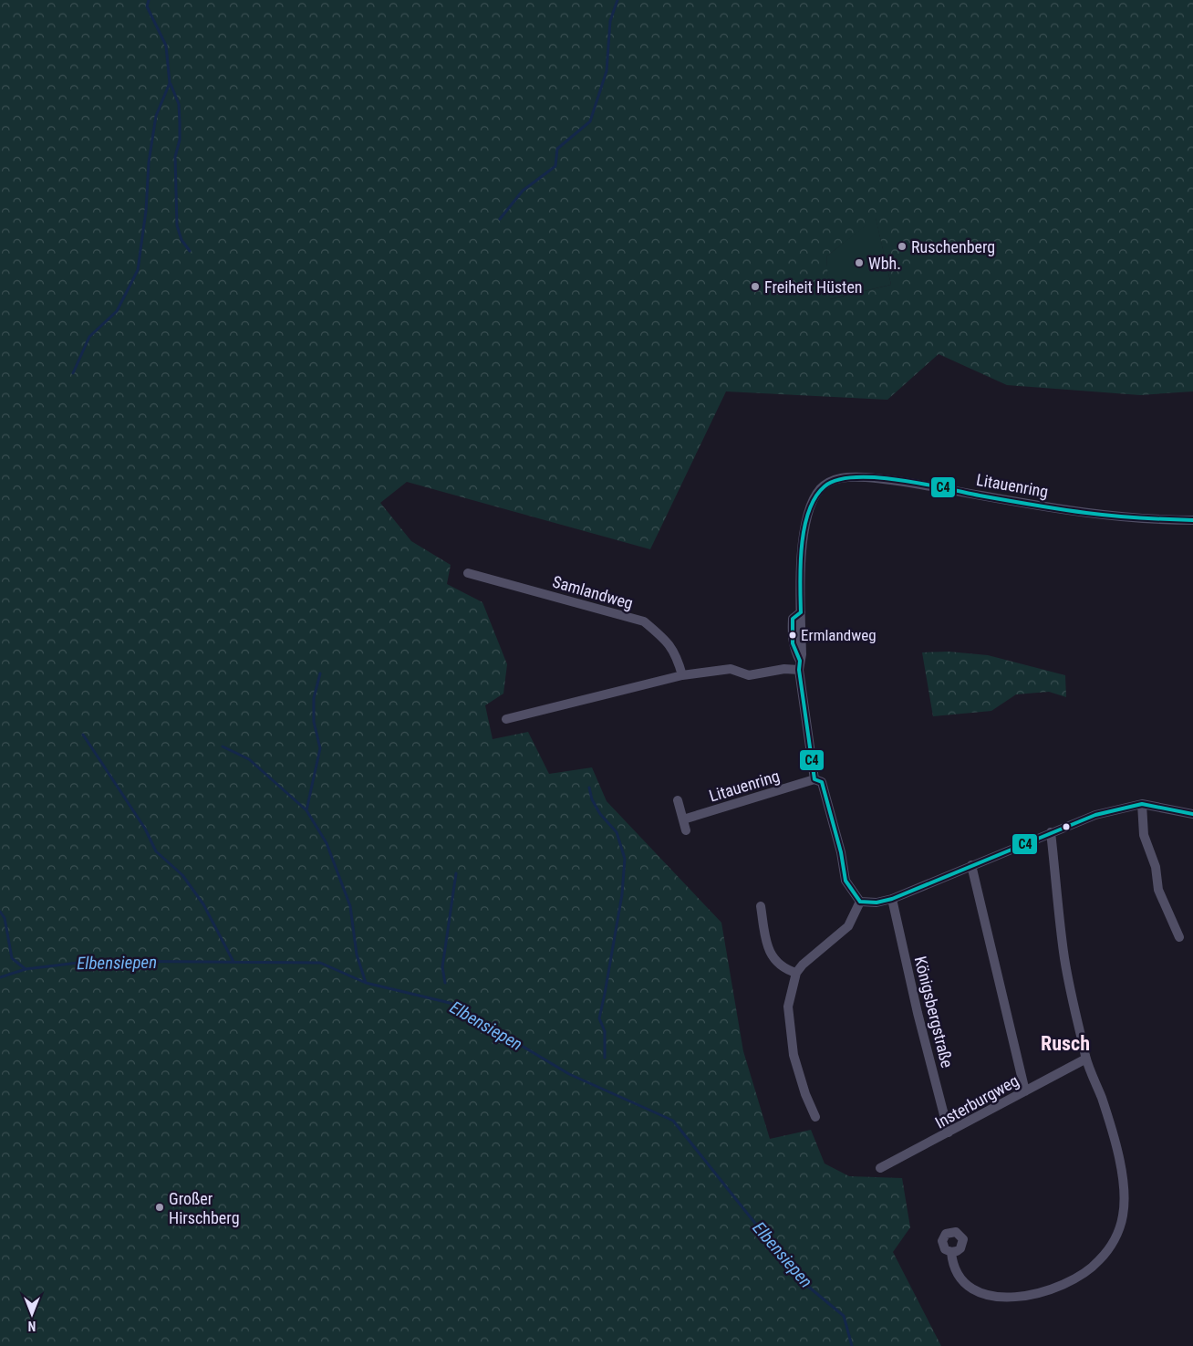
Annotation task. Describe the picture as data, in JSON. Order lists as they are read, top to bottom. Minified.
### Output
{"streets":{"street":["Litauenring","Samlandweg","Königsbergstraße","Insterburgweg"]},"crossings":[["Königsbergstraße","Insterburgweg"]],"districts":["Rusch"],"water":["Elbensiepen"],"places":["Ruschenberg","Wbh.","Freiheit Hüsten","Ermlandweg","Großer Hirschberg"],"lines":["transit line C4"],"north":"bottom"}
